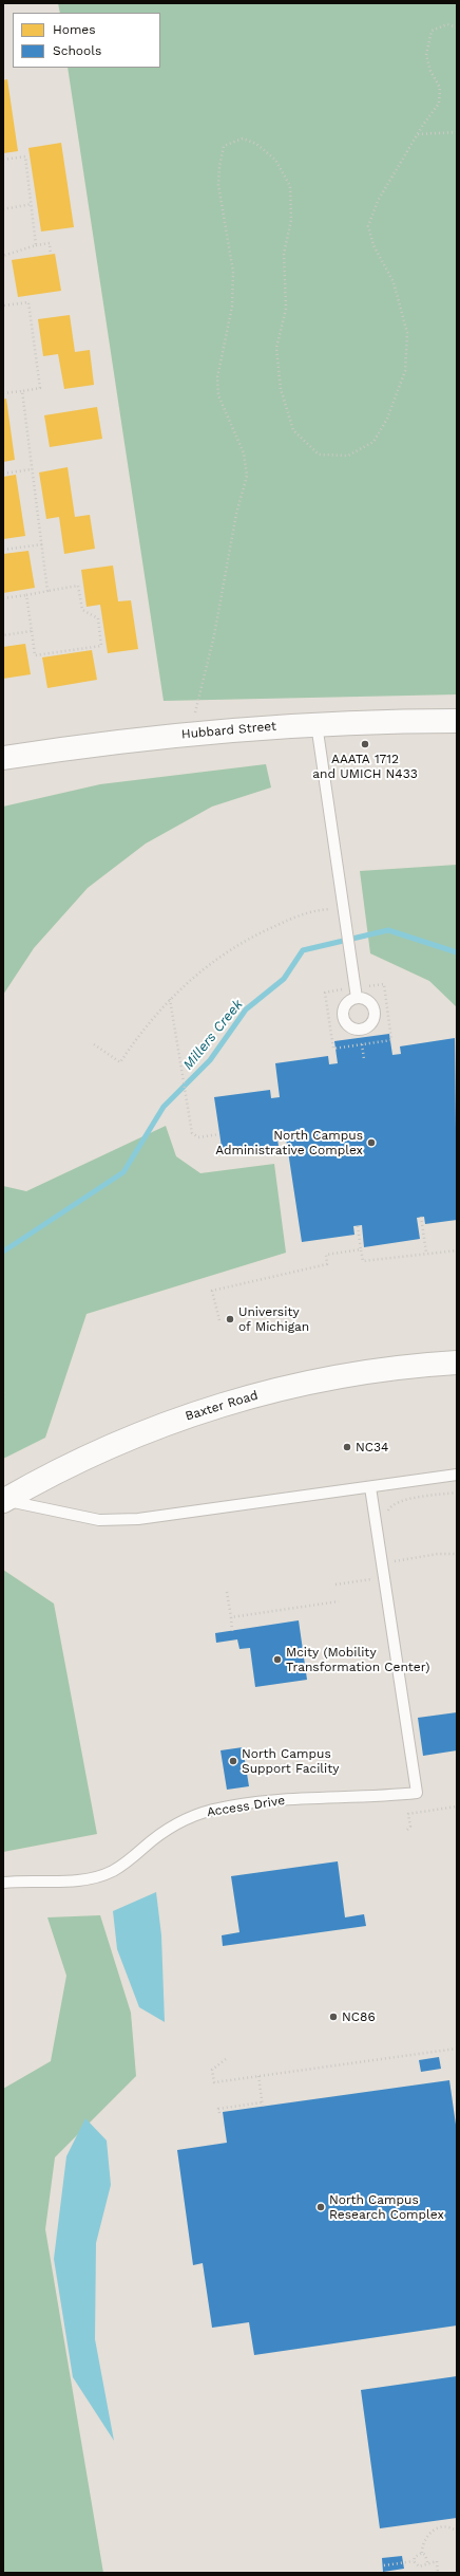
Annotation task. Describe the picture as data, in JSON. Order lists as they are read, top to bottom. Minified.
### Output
{"streets":{"street":["Hubbard Street","Baxter Road"],"lane":["Access Drive"]},"water":["Millers Creek"],"places":["AAATA 1712 and UMICH N433","North Campus Administrative Complex","University of Michigan","NC34","Mcity (Mobility Transformation Center)","North Campus Support Facility","NC86","North Campus Research Complex"],"legend":["Homes","Schools"]}
